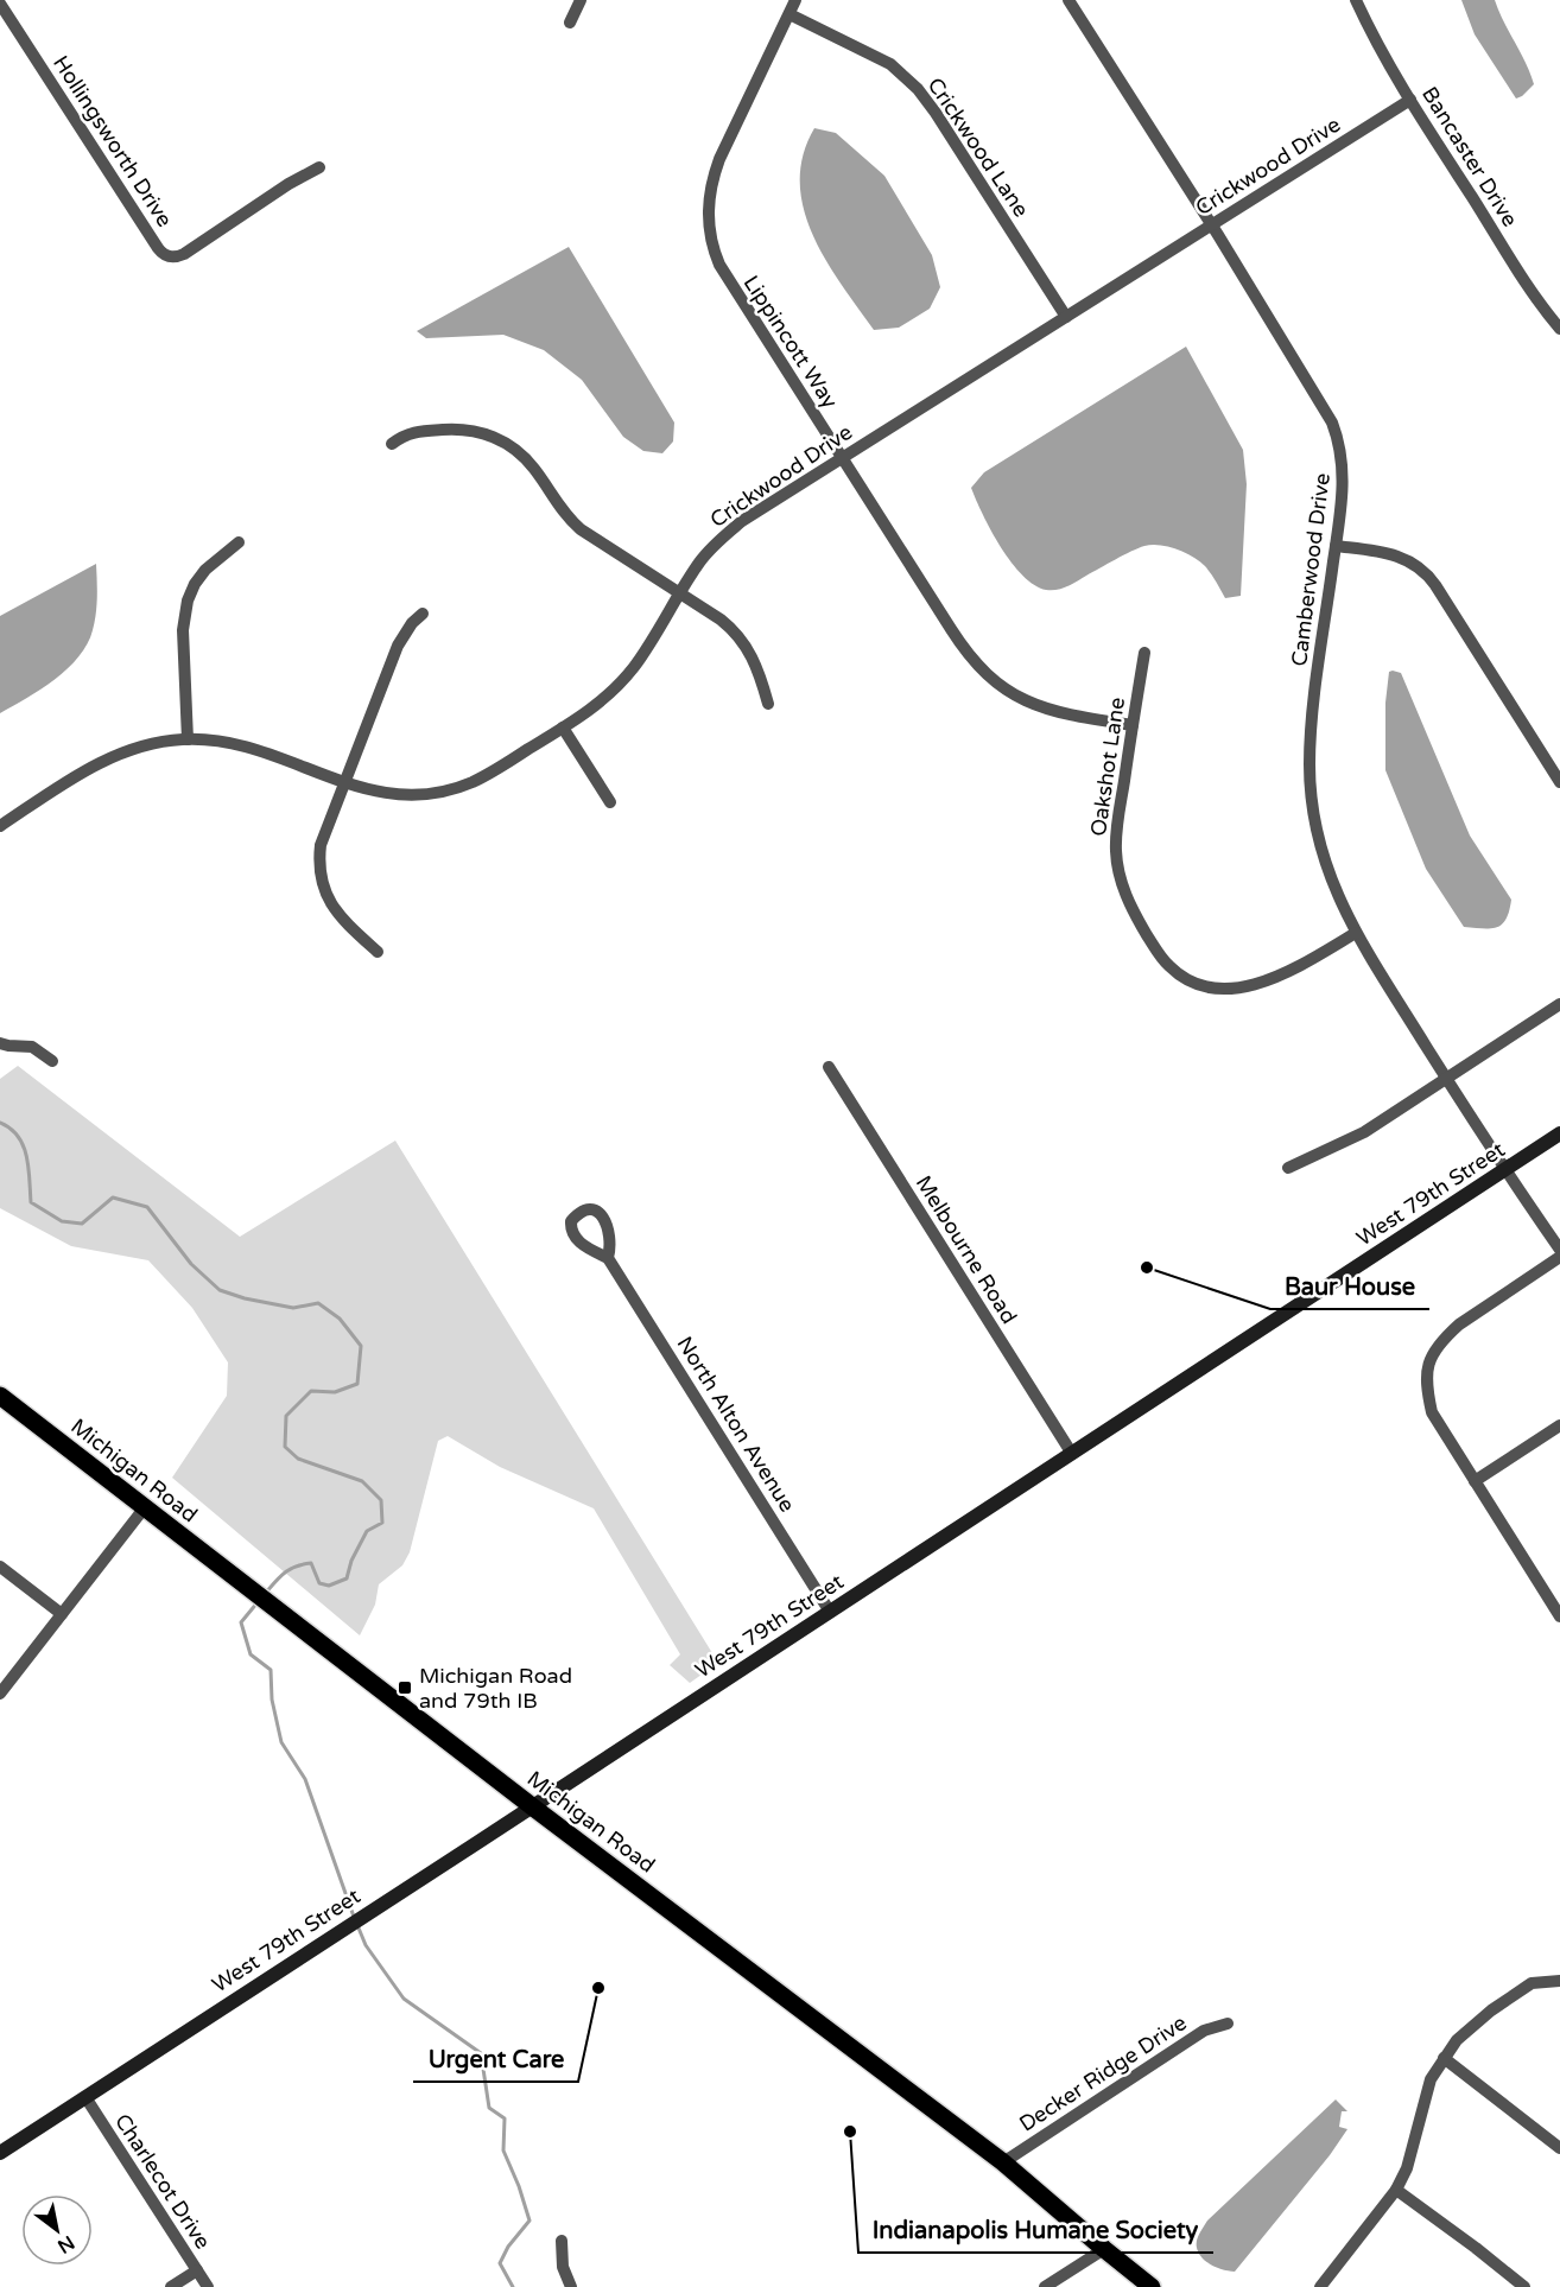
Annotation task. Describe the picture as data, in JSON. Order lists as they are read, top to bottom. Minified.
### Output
{"streets":{"main road":["West 79th Street","Michigan Road"],"street":["Hollingsworth Drive","Crickwood Lane","Bancaster Drive","Crickwood Drive","Lippincott Way","Camberwood Drive","Oakshot Lane","Melbourne Road","North Alton Avenue","Decker Ridge Drive","Charlecot Drive"]},"crossings":[["Crickwood Lane","Crickwood Drive"],["Crickwood Lane","Lippincott Way"],["Bancaster Drive","Crickwood Drive"],["Crickwood Drive","Lippincott Way"],["Crickwood Drive","Camberwood Drive"],["Lippincott Way","Oakshot Lane"],["Camberwood Drive","Oakshot Lane"],["Camberwood Drive","West 79th Street"],["West 79th Street","Melbourne Road"],["West 79th Street","North Alton Avenue"],["West 79th Street","Michigan Road"],["West 79th Street","Charlecot Drive"],["Michigan Road","Decker Ridge Drive"]],"places":{"other":["Baur House","Urgent Care","Indianapolis Humane Society"],"transit":["Michigan Road and 79th IB"]},"north":"bottom right"}
